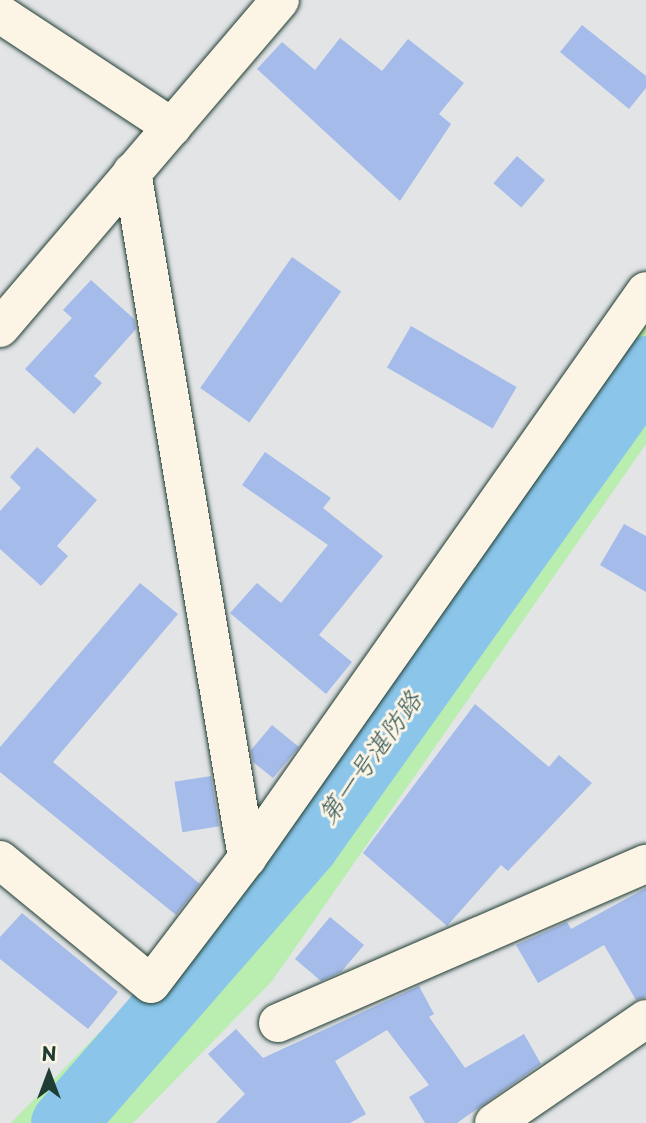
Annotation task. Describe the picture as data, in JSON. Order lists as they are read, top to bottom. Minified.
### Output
{"water":["第一号湛防路"],"north":"top"}
